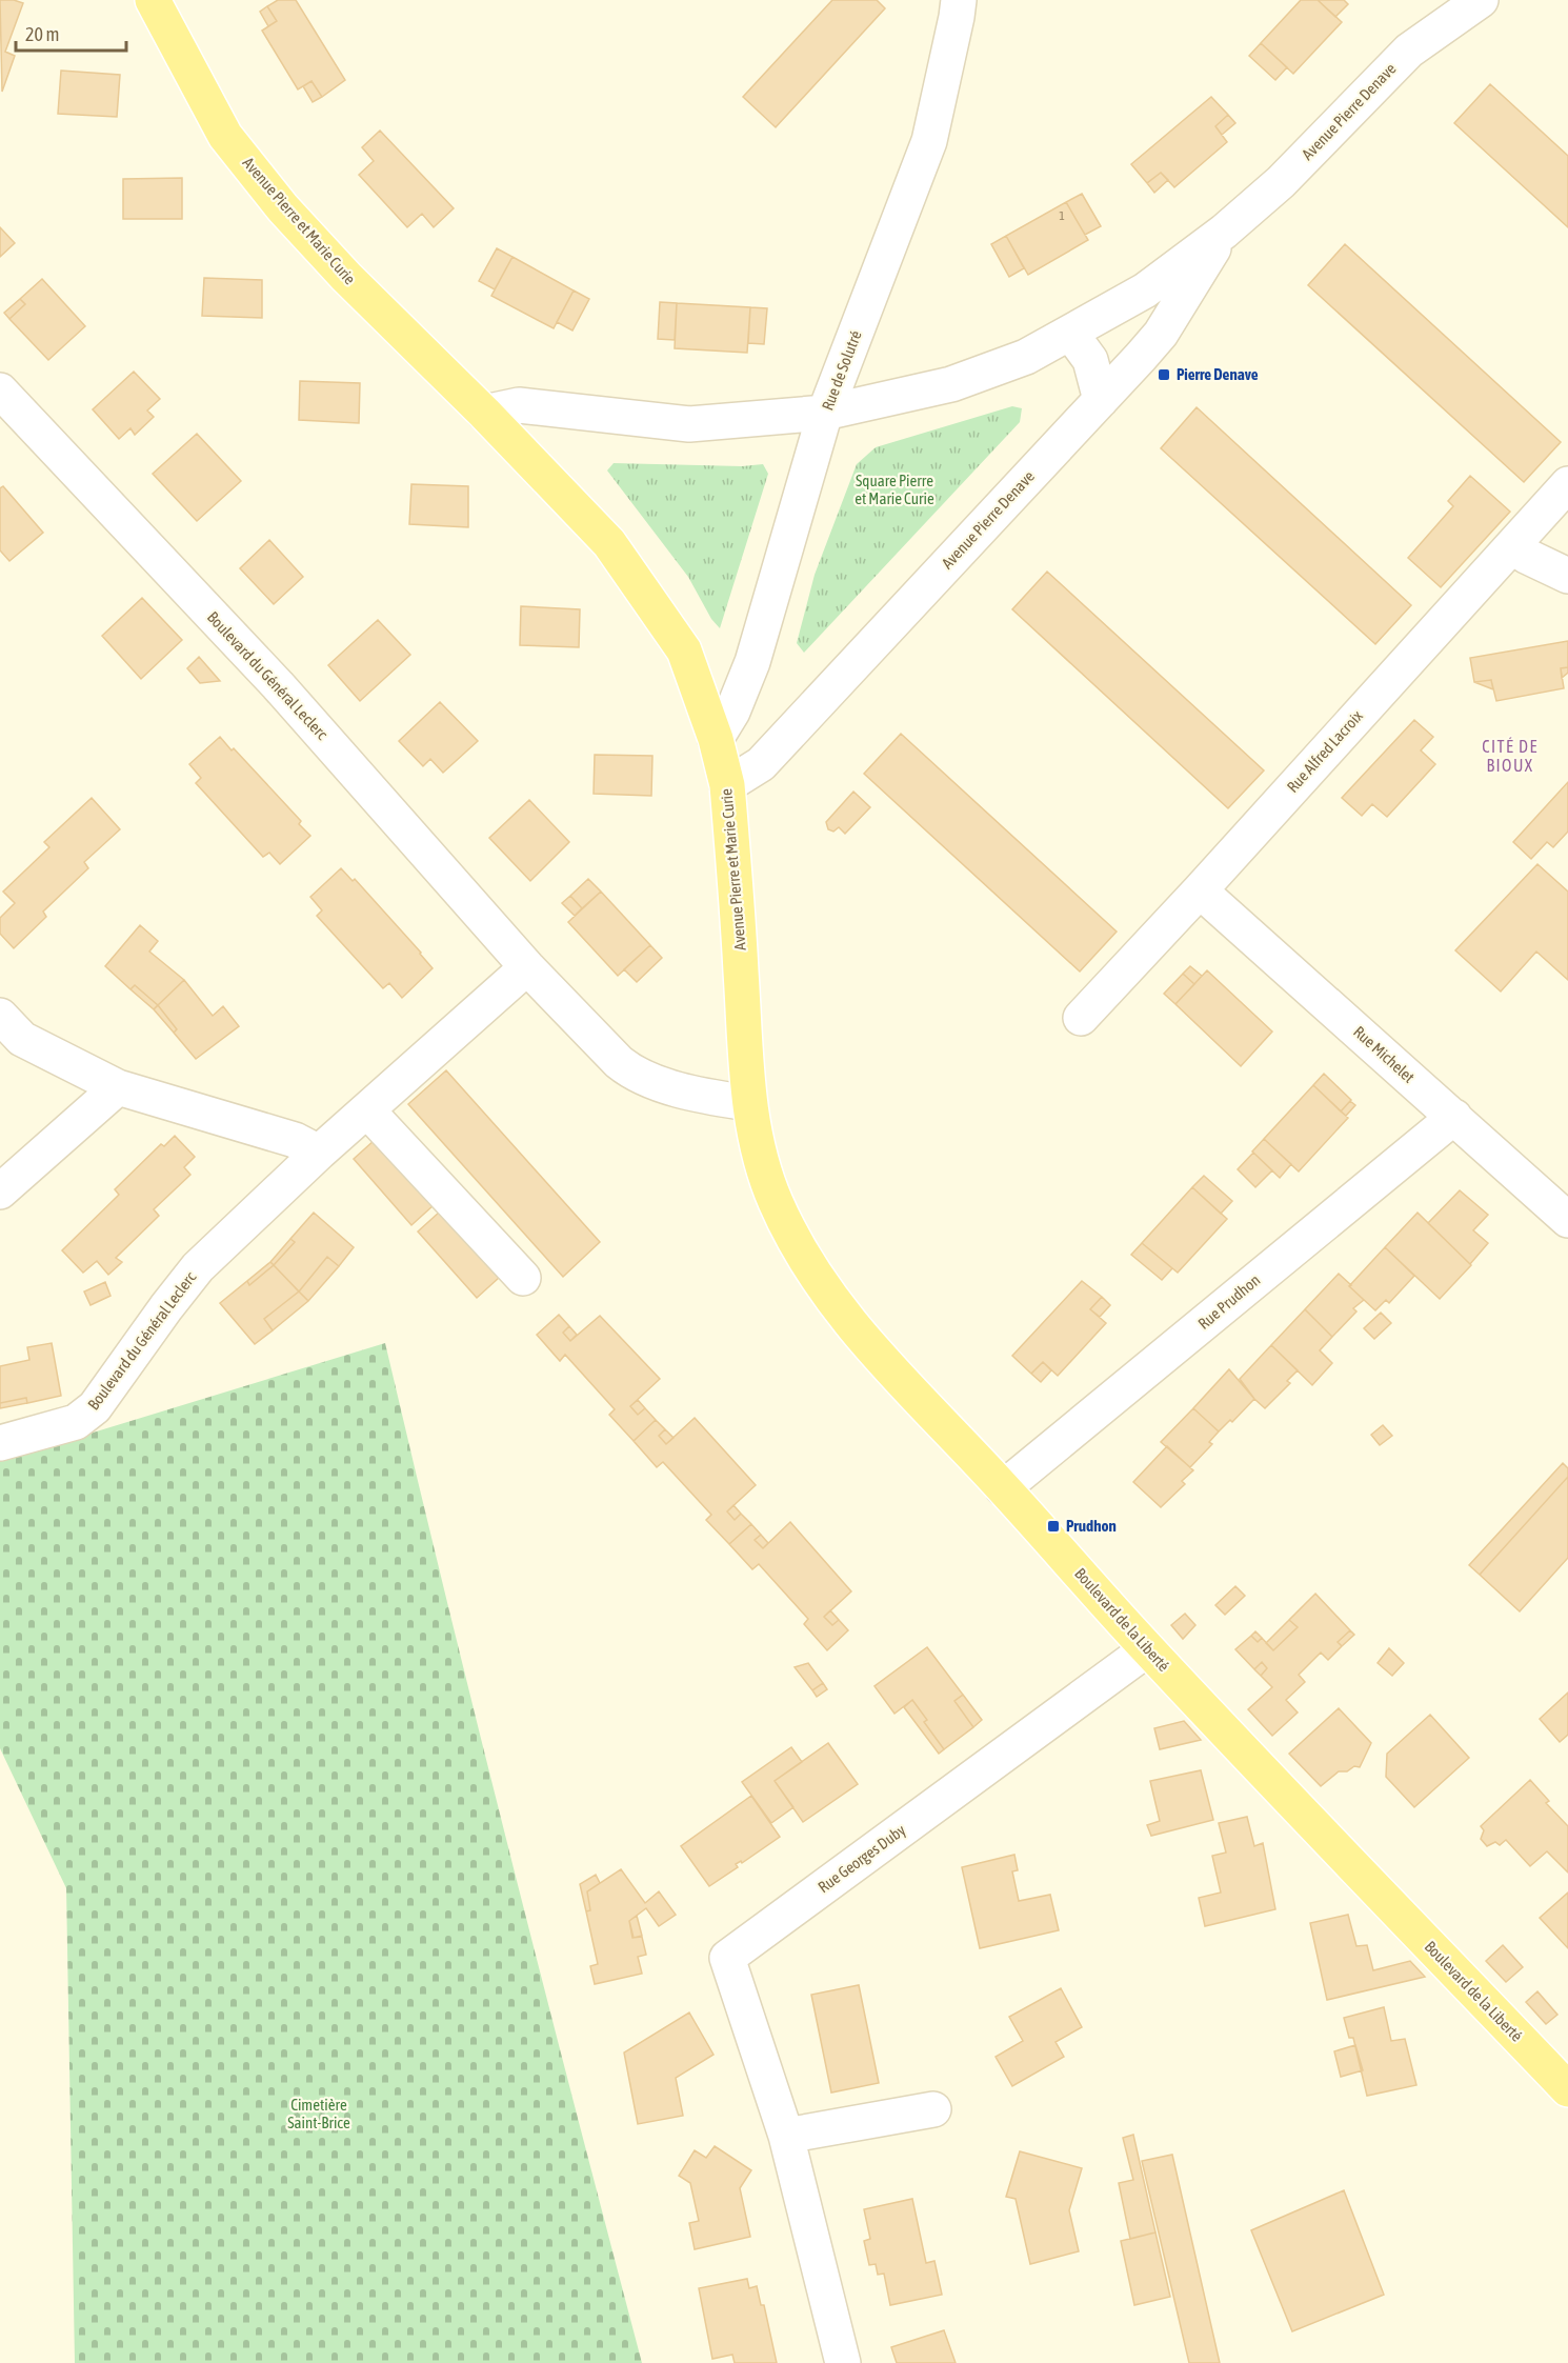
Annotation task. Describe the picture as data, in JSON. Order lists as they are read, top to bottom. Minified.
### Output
{"streets":{"main road":["Avenue Pierre et Marie Curie","Boulevard de la Liberté"],"street":["Avenue Pierre Denave","Rue de Solutré","Boulevard du Général Leclerc","Rue Alfred Lacroix","Rue Michelet","Rue Prudhon","Rue Georges Duby"]},"crossings":[["Avenue Pierre Denave","Avenue Pierre et Marie Curie"],["Avenue Pierre Denave","Rue de Solutré"],["Avenue Pierre et Marie Curie","Rue de Solutré"],["Avenue Pierre et Marie Curie","Boulevard du Général Leclerc"],["Avenue Pierre et Marie Curie","Boulevard de la Liberté"],["Boulevard du Général Leclerc","Boulevard de la Liberté"],["Rue Alfred Lacroix","Rue Michelet"],["Rue Michelet","Rue Prudhon"],["Rue Prudhon","Boulevard de la Liberté"],["Boulevard de la Liberté","Rue Georges Duby"]],"districts":["CITÉ DE BIOUX"],"parks":["Square Pierre et Marie Curie","Cimetière Saint-Brice"],"places":{"transit":["Pierre Denave","Prudhon"]},"house_numbers":["1"],"scale_bar":"20 m"}
